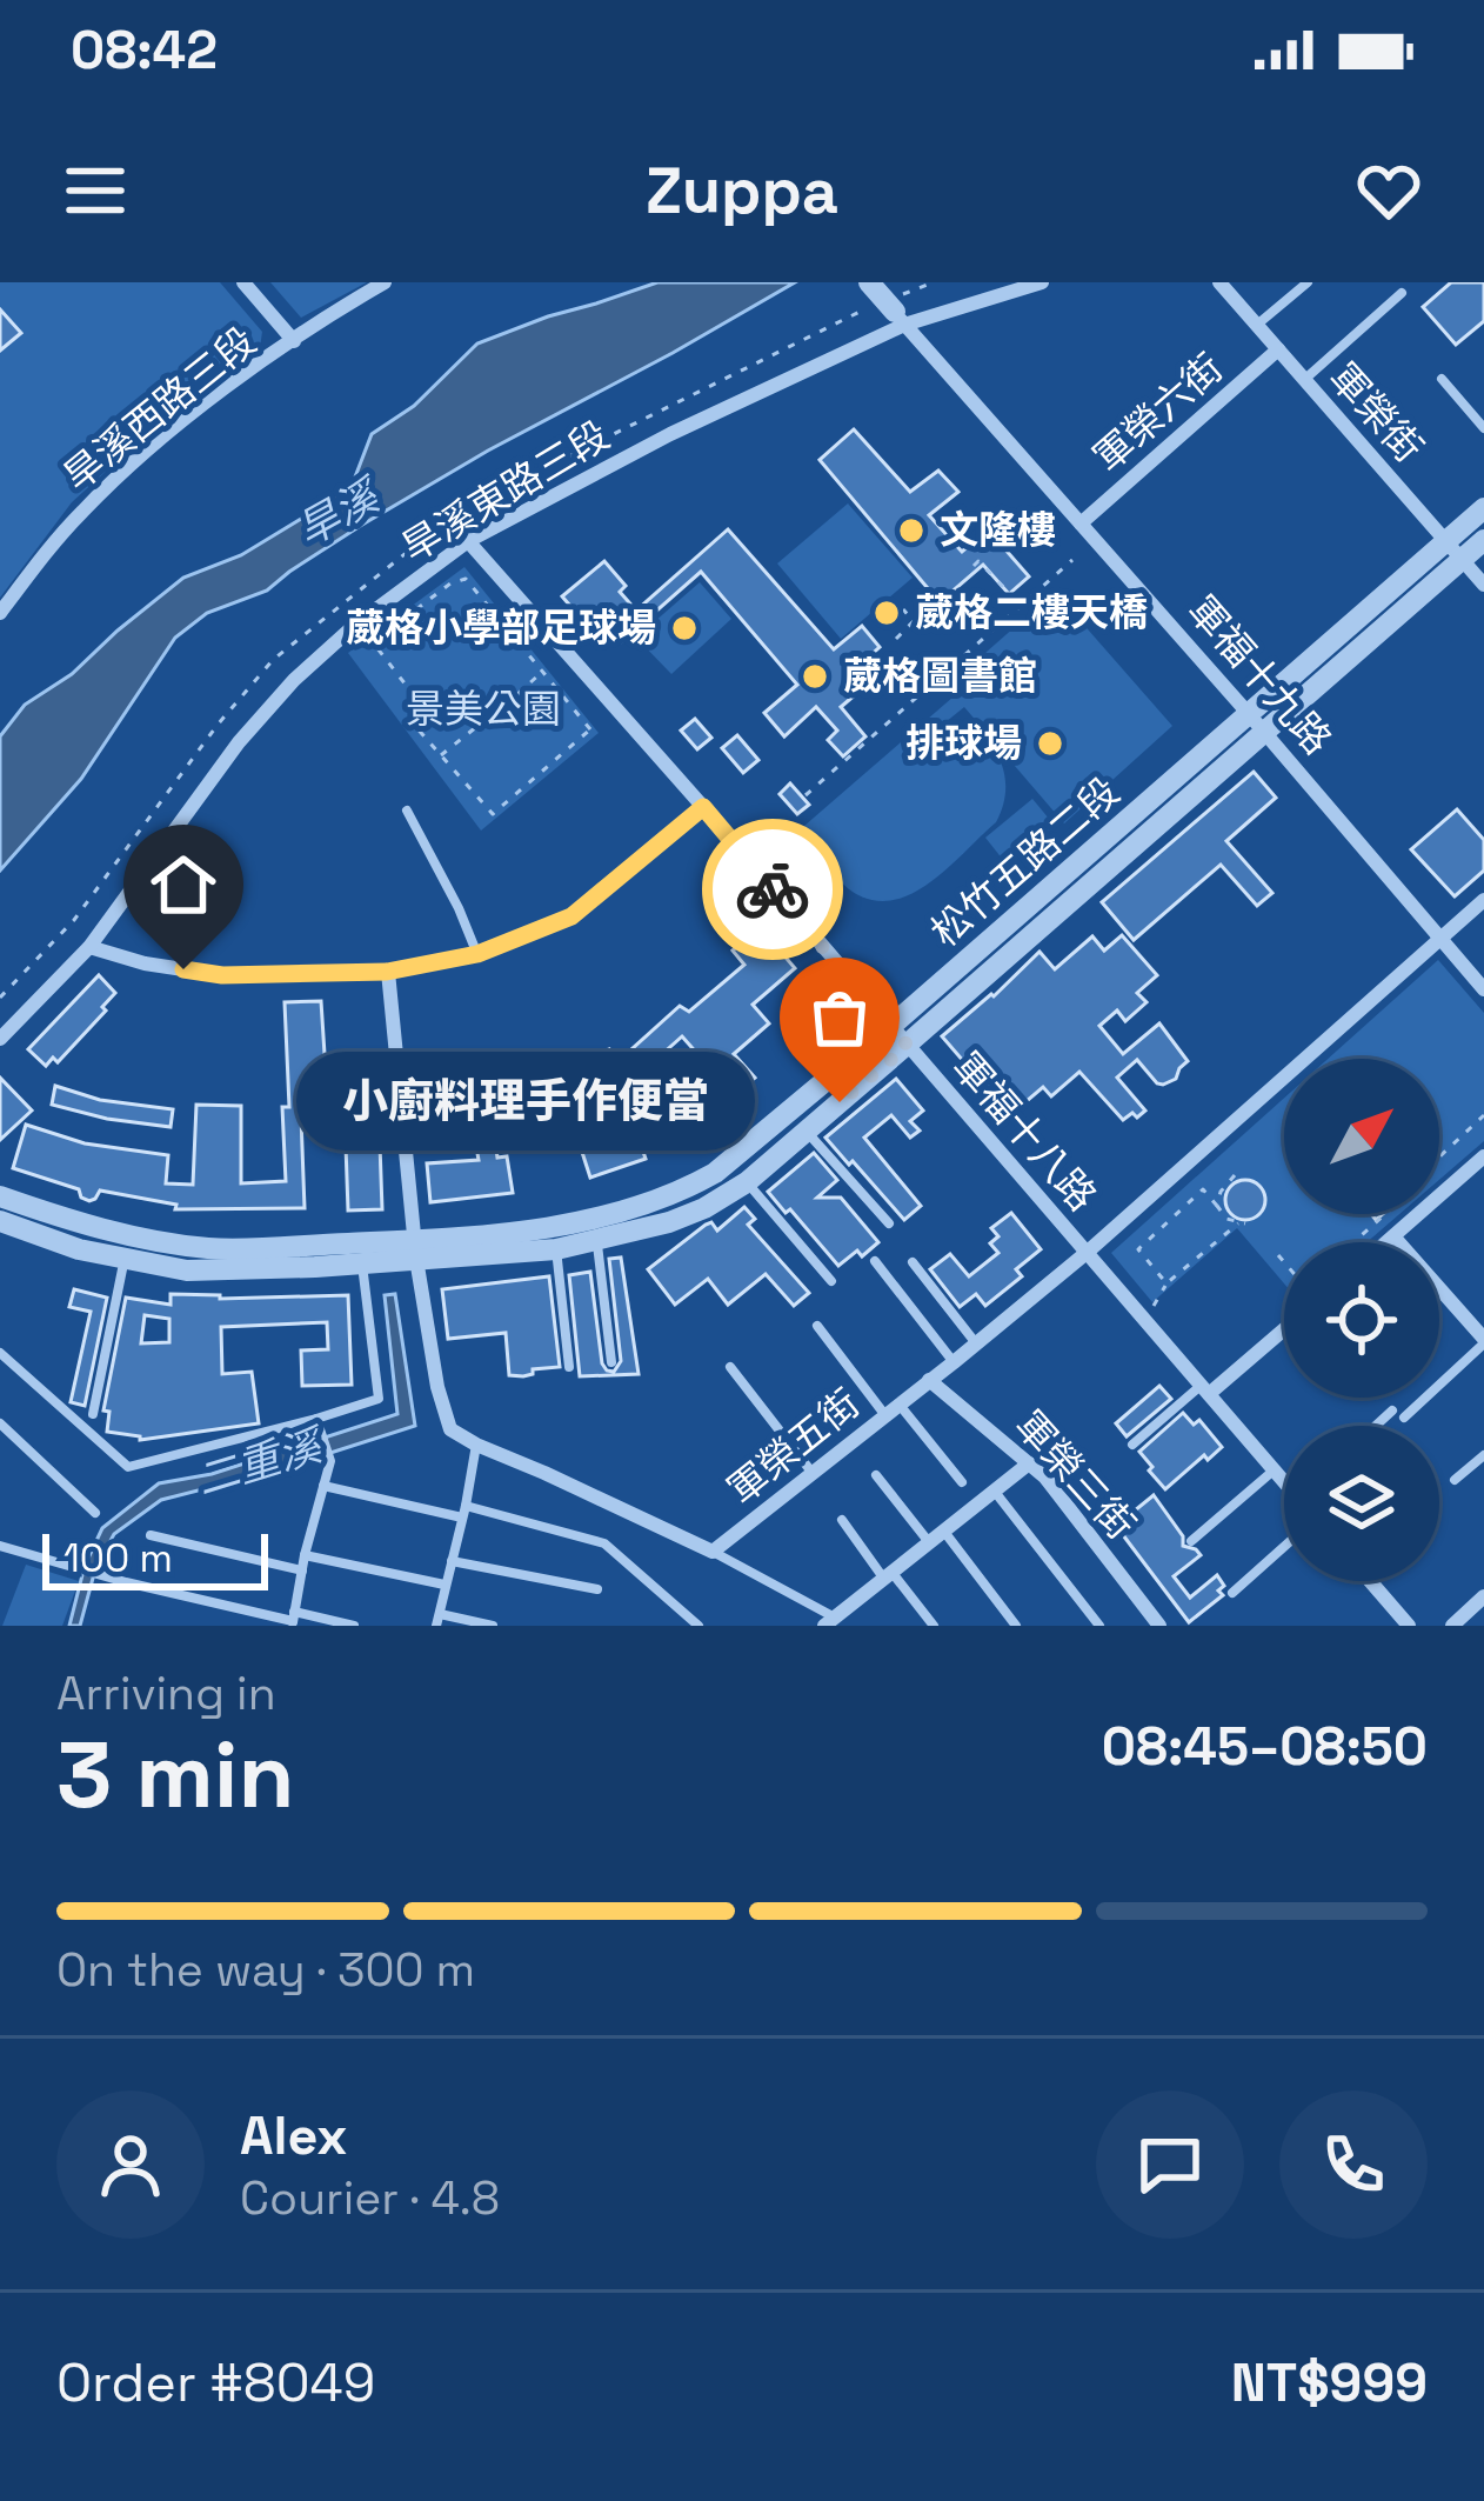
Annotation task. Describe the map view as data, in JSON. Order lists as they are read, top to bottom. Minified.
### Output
{"streets":{"street":["旱溪西路三段","軍榮六街","軍榮街","旱溪東路三段","軍福十九路","松竹五路二段","軍福十八路","軍榮五街","軍榮三街"]},"crossings":[["軍榮六街","軍榮街"],["軍榮六街","軍福十九路"],["軍榮街","松竹五路二段"],["旱溪東路三段","軍福十九路"],["旱溪東路三段","軍福十八路"],["軍福十九路","松竹五路二段"],["軍福十九路","軍榮五街"],["松竹五路二段","軍福十八路"],["軍福十八路","軍榮五街"],["軍榮五街","軍榮三街"]],"water":["旱溪","二重溪"],"parks":["景美公園"],"places":["文隆樓","葳格二樓天橋","葳格小學部足球場","葳格圖書館","排球場","小廚料理手作便當"],"scale_bar":"100 m","north":"top right","page":{"status":"08:42","header":"Zuppa","bubble":"小廚料理手作便當","scale":"100 m","heading":["3 min","Arriving in","08:45–08:50"],"panel":["Alex","Courier · 4.8","Order #8049","NT$999"],"bar":"On the way · 300 m"}}
